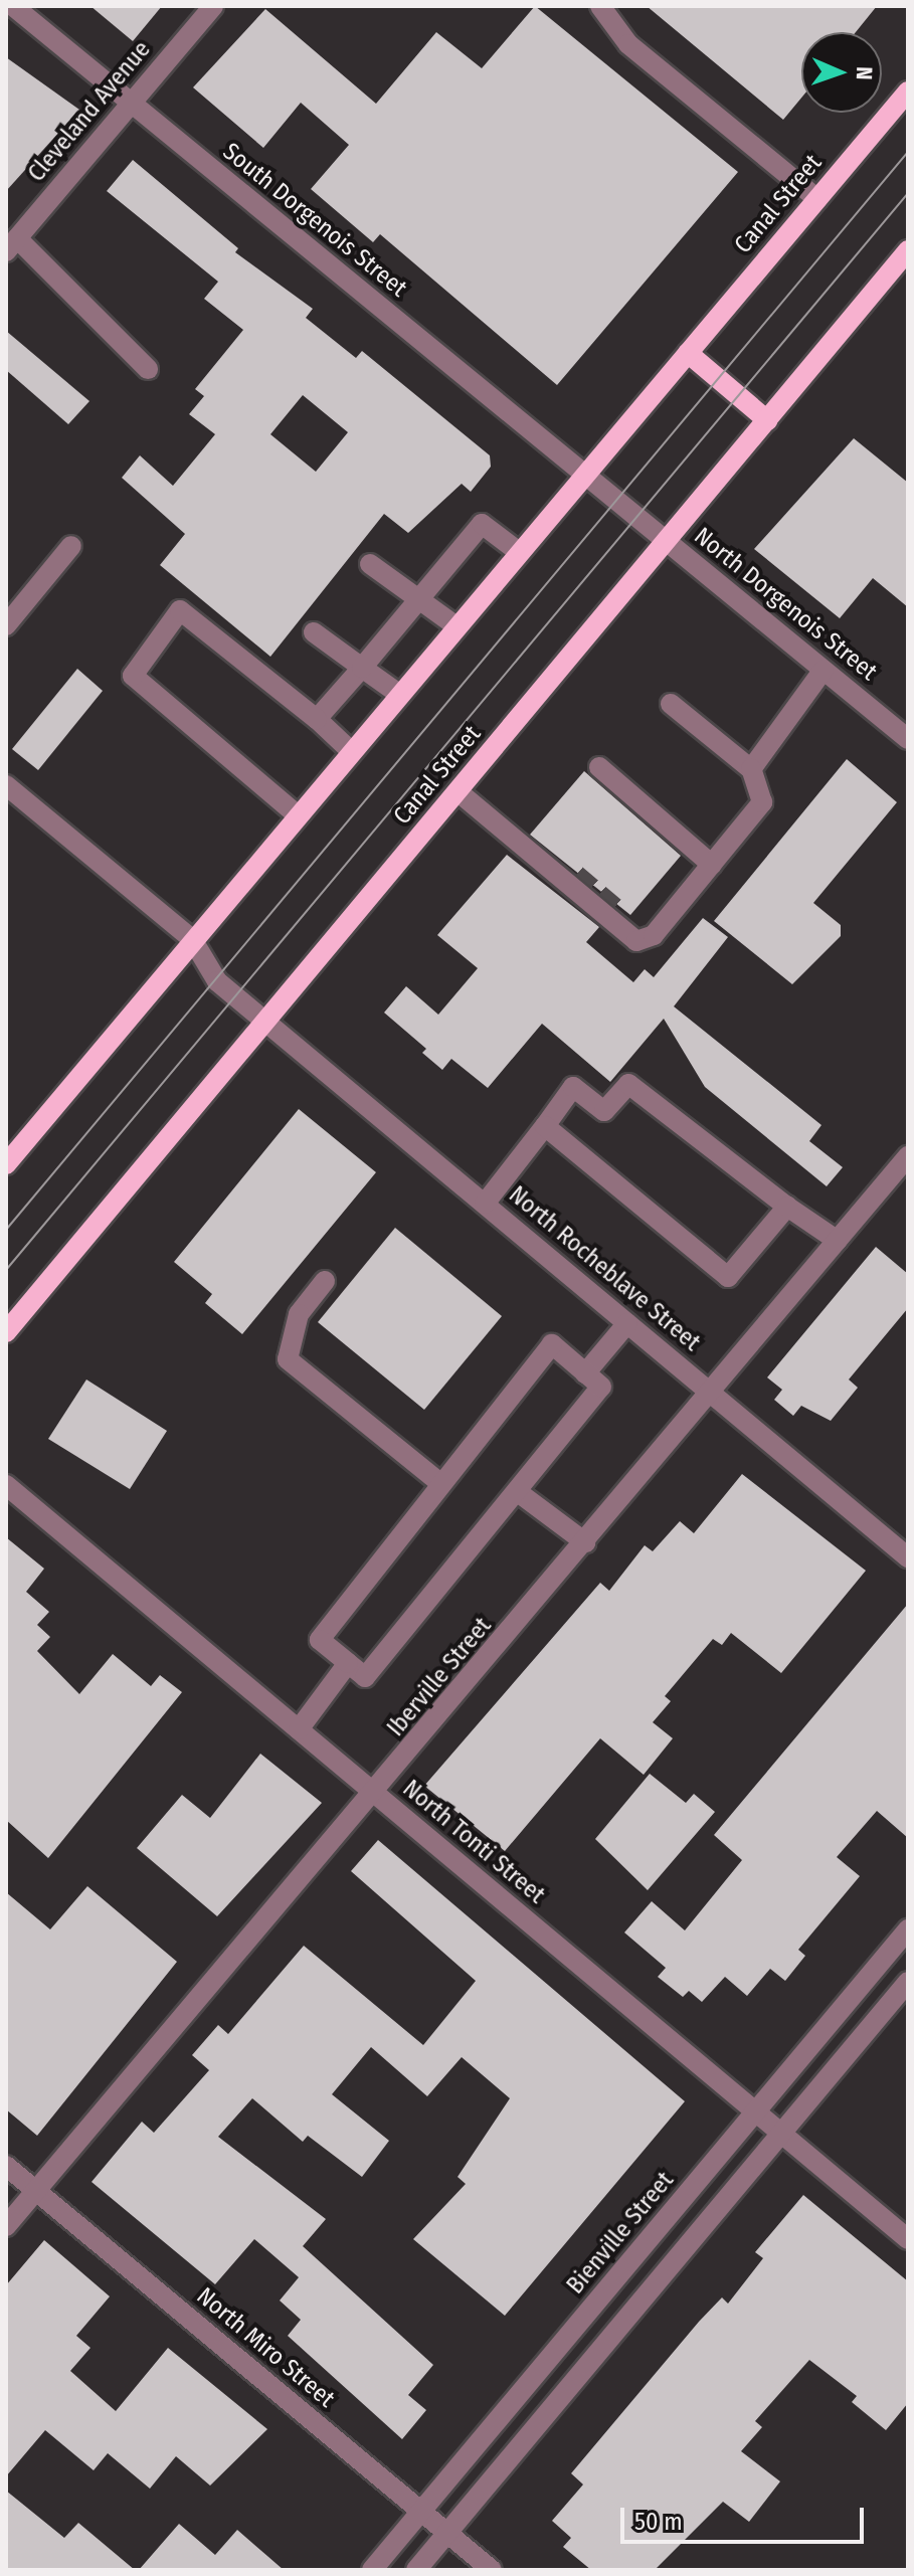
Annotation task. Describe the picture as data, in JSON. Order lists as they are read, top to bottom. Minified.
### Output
{"streets":{"main road":["Canal Street"],"street":["Cleveland Avenue","South Dorgenois Street","North Dorgenois Street","North Rocheblave Street","Iberville Street","North Tonti Street","Bienville Street","North Miro Street"]},"crossings":[["Cleveland Avenue","South Dorgenois Street"],["Canal Street","South Dorgenois Street"],["Canal Street","North Dorgenois Street"],["Canal Street","North Rocheblave Street"],["South Dorgenois Street","North Dorgenois Street"],["North Rocheblave Street","Iberville Street"],["Iberville Street","North Tonti Street"],["Iberville Street","North Miro Street"],["North Tonti Street","Bienville Street"],["Bienville Street","North Miro Street"]],"scale_bar":"50 m","north":"right"}
